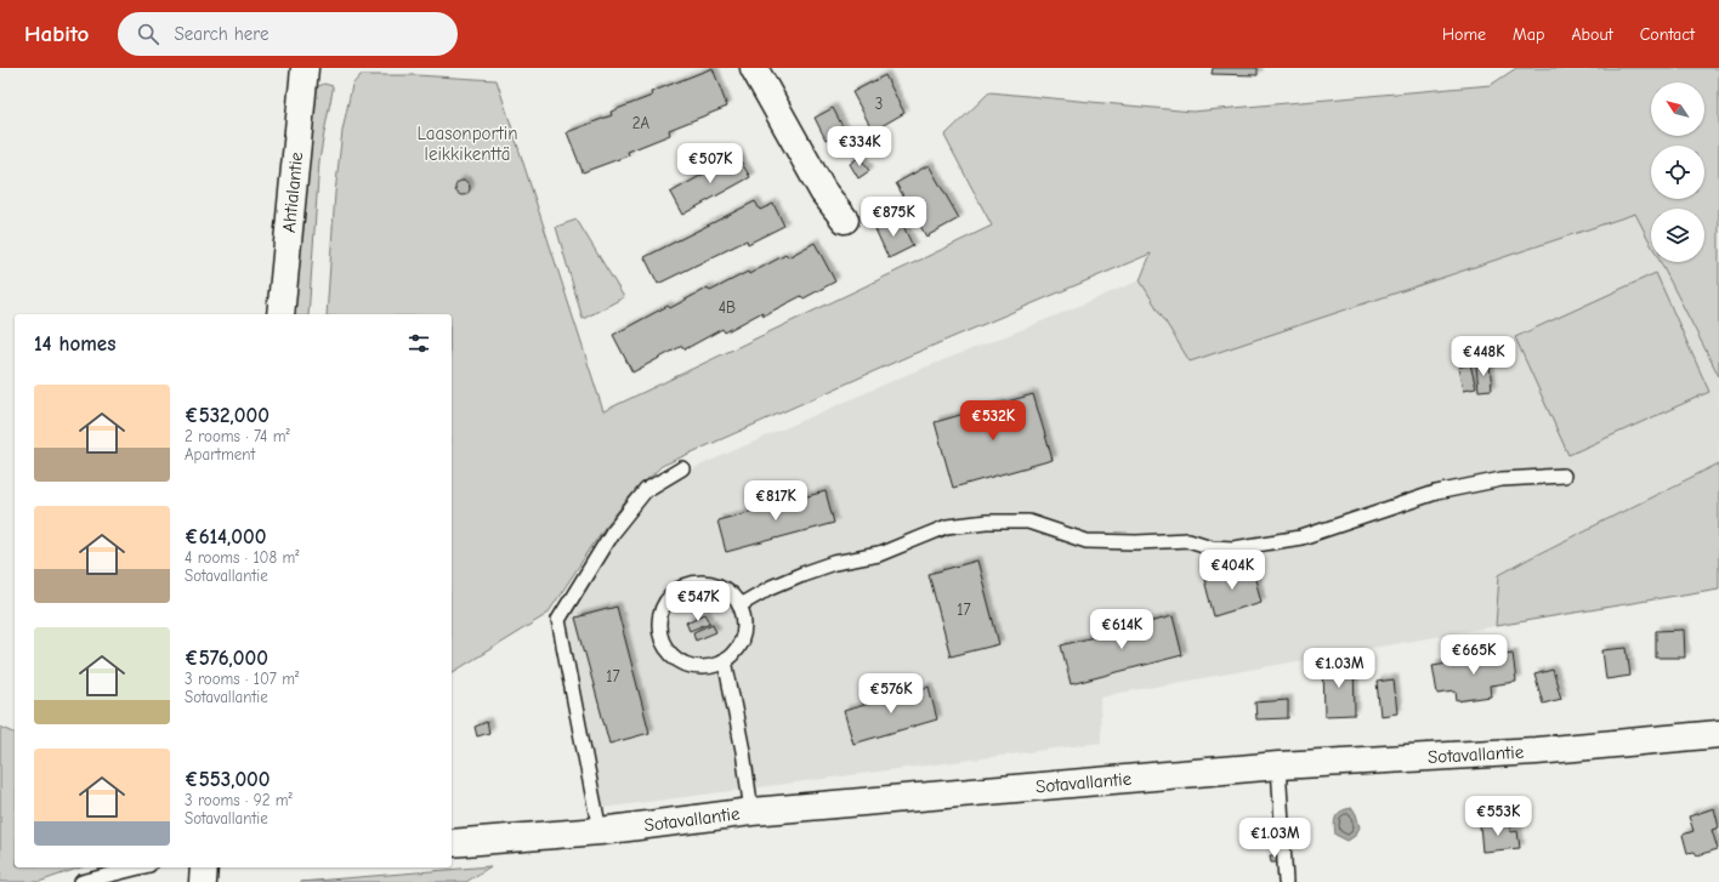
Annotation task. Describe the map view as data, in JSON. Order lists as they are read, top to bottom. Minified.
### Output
{"streets":{"street":["Ahtialantie","Sotavallantie"]},"parks":["Laasonportin leikkikenttä"],"house_numbers":["3","2A","4B","17","17"],"north":"top left","page":{"header":"Habito","search":"Search here","nav":["Home","Map","About","Contact"],"price":["€334K","€507K","€875K","€448K","€532K","€817K","€404K","€547K","€614K","€665K","€1.03M","€576K","€553K","€1.03M"],"heading":"14 homes","list":[{"name":"€532,000","note":"2 rooms · 74 m² · Apartment"},{"name":"€614,000","note":"4 rooms · 108 m² · Sotavallantie"},{"name":"€576,000","note":"3 rooms · 107 m² · Sotavallantie"},{"name":"€553,000","note":"3 rooms · 92 m² · Sotavallantie"}]}}
